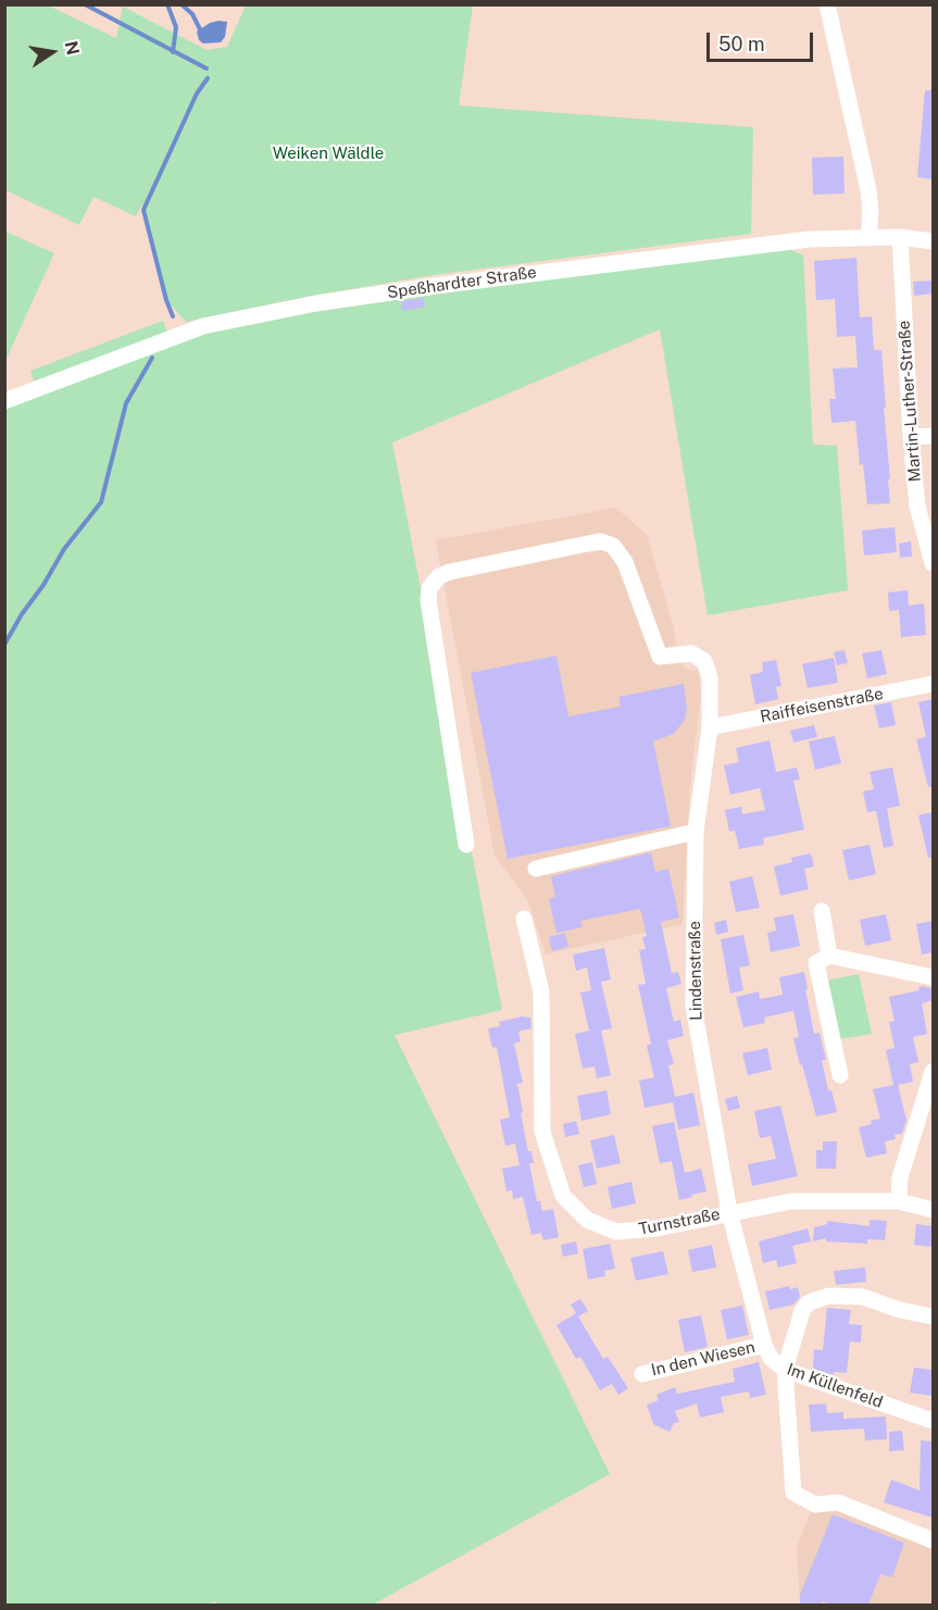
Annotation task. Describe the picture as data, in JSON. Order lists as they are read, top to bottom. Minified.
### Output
{"streets":{"street":["Speßhardter Straße","Martin-Luther-Straße","Raiffeisenstraße","Lindenstraße","Turnstraße","In den Wiesen","Im Küllenfeld"]},"crossings":[["Speßhardter Straße","Martin-Luther-Straße"],["Raiffeisenstraße","Lindenstraße"],["Lindenstraße","Turnstraße"],["Lindenstraße","Im Küllenfeld"],["Turnstraße","Im Küllenfeld"],["In den Wiesen","Im Küllenfeld"]],"parks":["Weiken Wäldle"],"scale_bar":"50 m","north":"right"}
